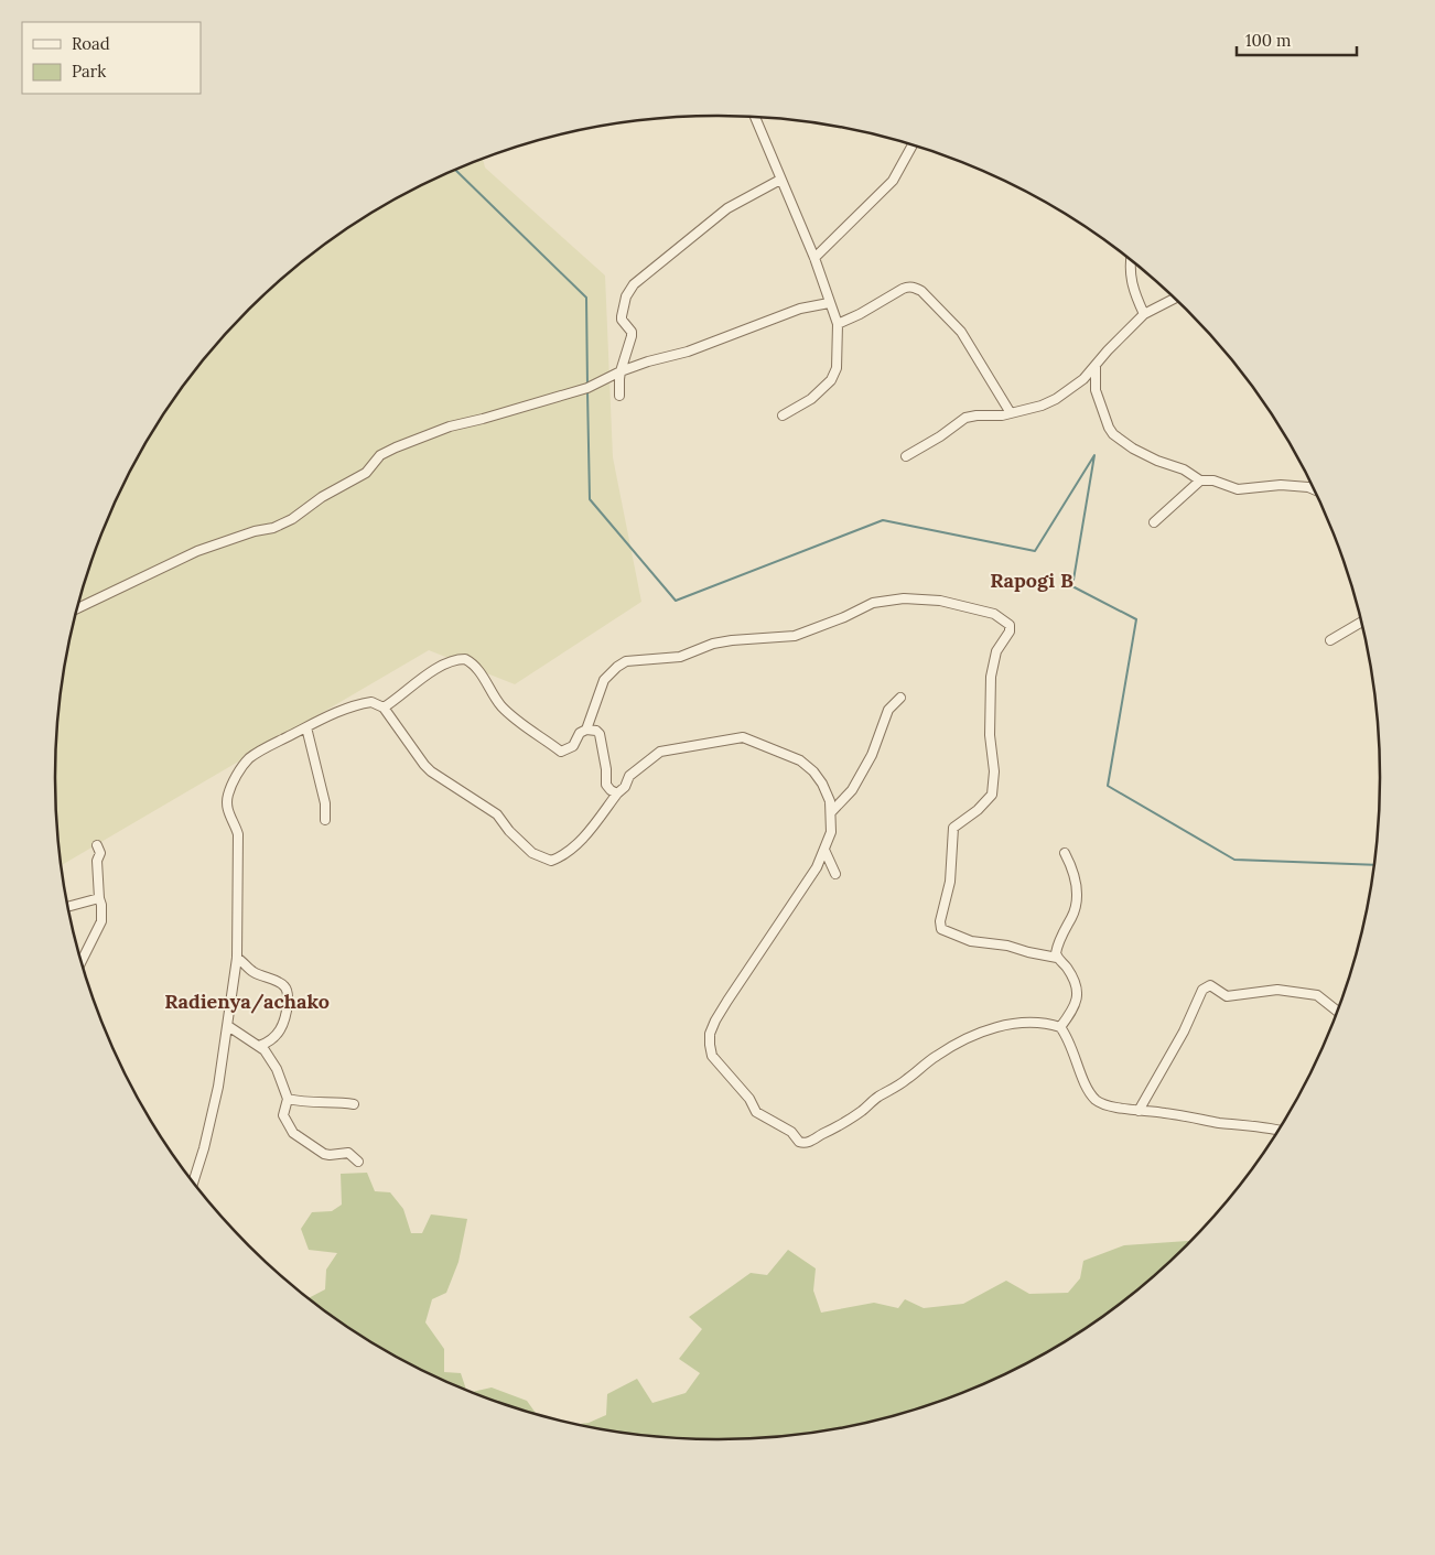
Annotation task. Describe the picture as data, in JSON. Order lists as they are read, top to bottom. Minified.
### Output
{"districts":["Rapogi B","Radienya/achako"],"legend":["Road","Park"],"scale_bar":"100 m"}
